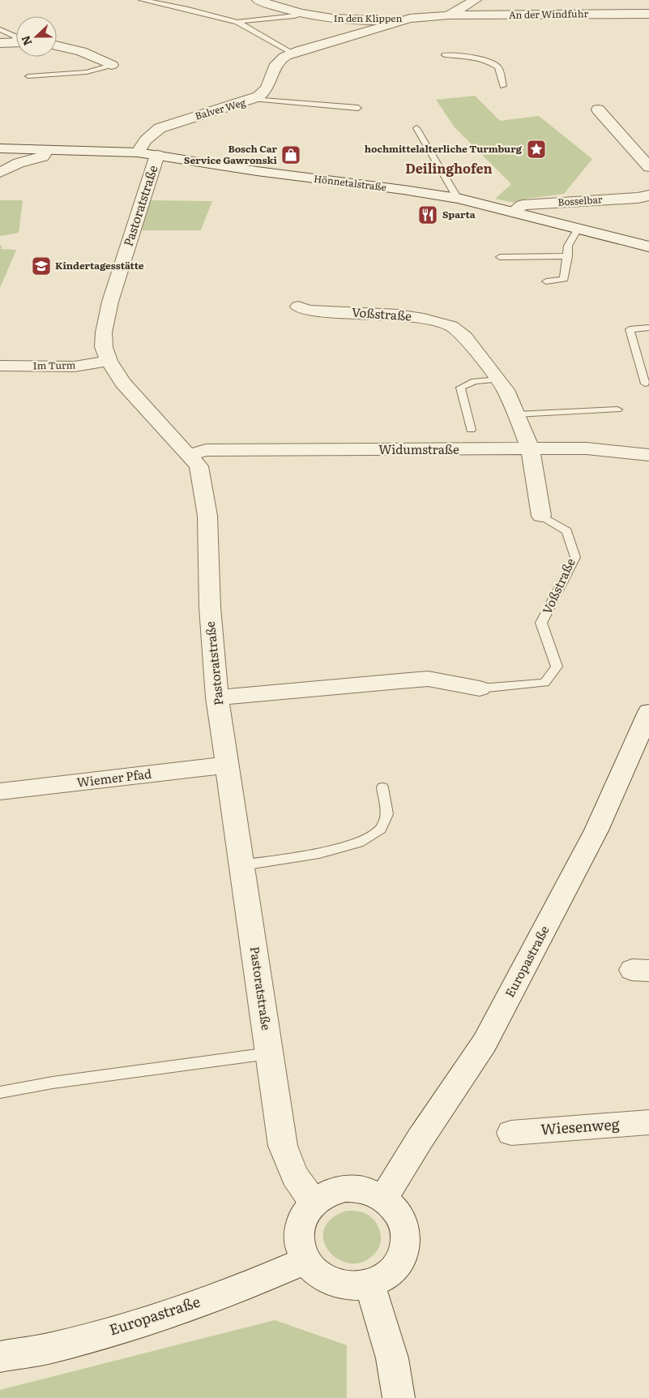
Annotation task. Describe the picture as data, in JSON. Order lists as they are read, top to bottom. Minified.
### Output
{"streets":{"street":["An der Windfuhr","In den Klippen","Balver Weg","Hönnetalstraße","Bosselbar","Pastoratstraße","Voßstraße","Im Turm","Widumstraße","Wiemer Pfad","Europastraße","Wiesenweg"]},"crossings":[["An der Windfuhr","Balver Weg"],["In den Klippen","Balver Weg"],["Balver Weg","Hönnetalstraße"],["Balver Weg","Pastoratstraße"],["Hönnetalstraße","Bosselbar"],["Hönnetalstraße","Pastoratstraße"],["Pastoratstraße","Voßstraße"],["Pastoratstraße","Im Turm"],["Pastoratstraße","Widumstraße"],["Pastoratstraße","Wiemer Pfad"],["Pastoratstraße","Europastraße"],["Voßstraße","Widumstraße"]],"districts":["Deilinghofen"],"places":{"place":["hochmittelalterliche Turmburg"],"shop":["Bosch Car Service Gawronski"],"restaurant":["Sparta"],"school or university":["Kindertagesstätte"]},"north":"left"}
